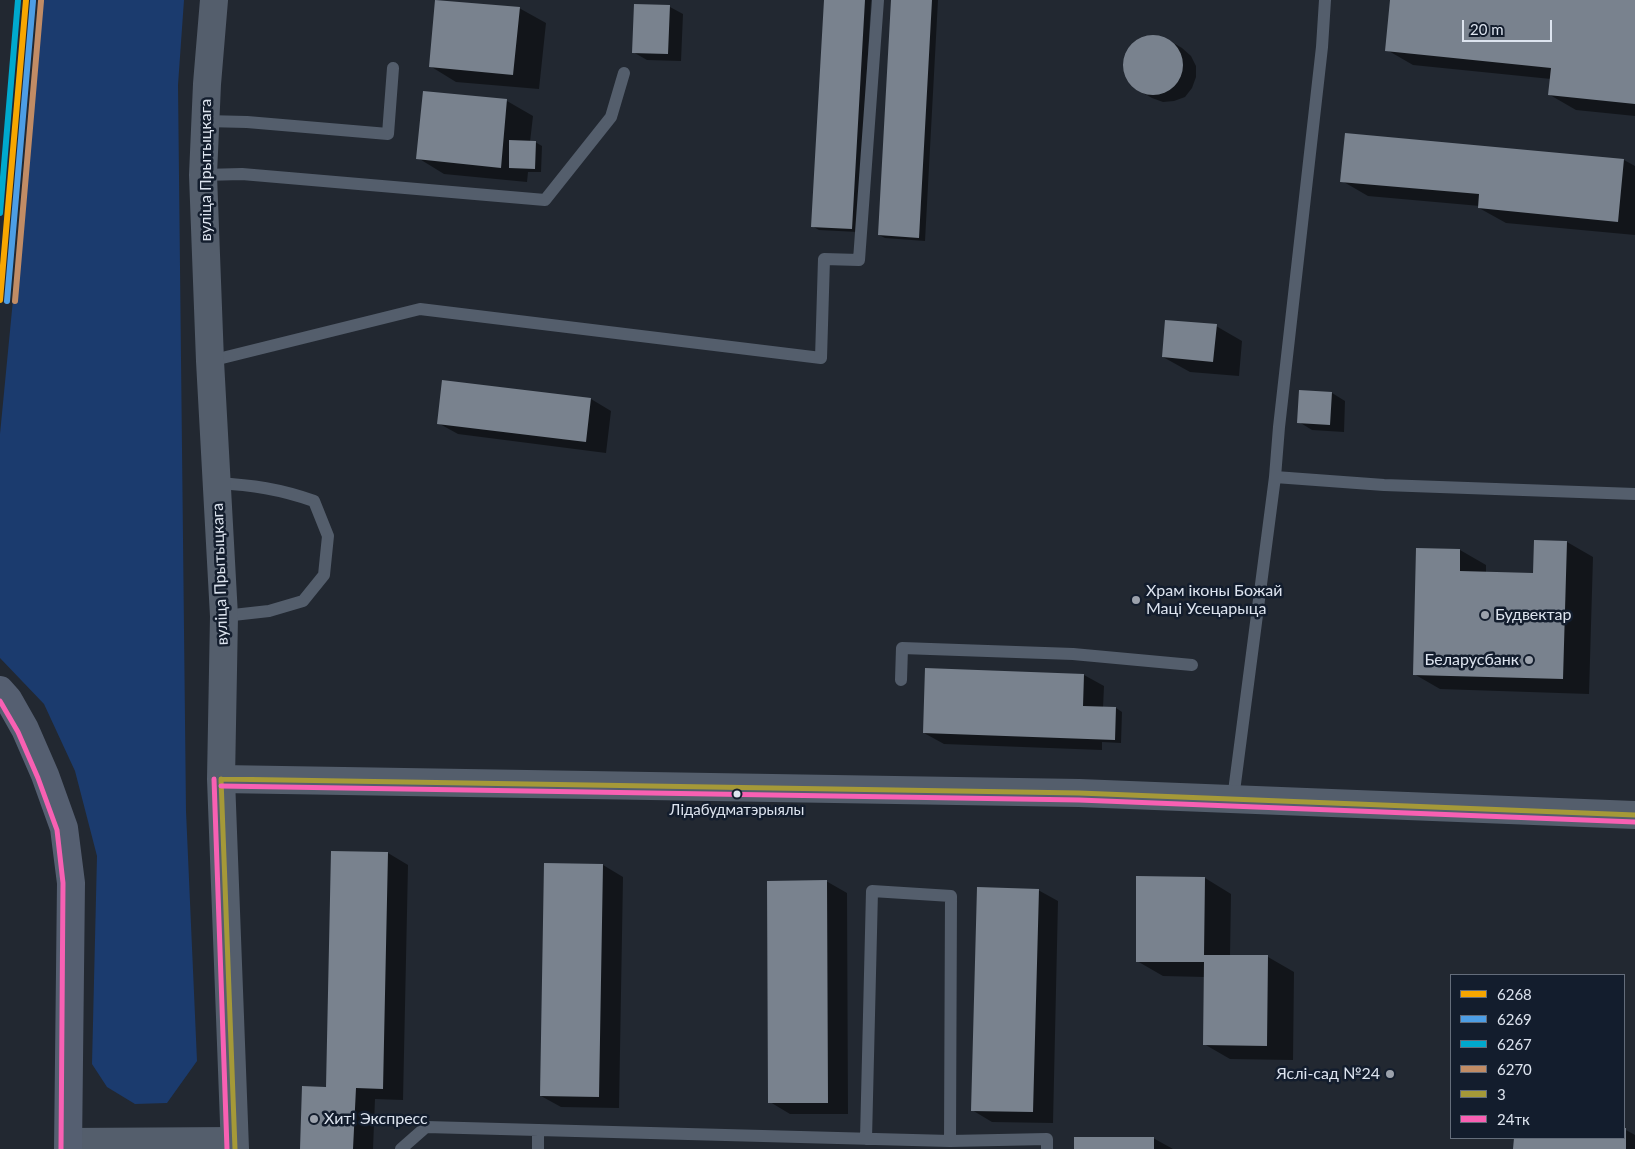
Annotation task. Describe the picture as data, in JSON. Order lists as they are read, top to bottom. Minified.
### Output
{"streets":{"street":["вуліца Прытыцкага"]},"places":["Храм іконы Божай Маці Усецарыца","Будвектар","Беларусбанк","Лідабудматэрыялы","Яслі-сад №24","Хит! Экспресс"],"lines":["transit line 6268","transit line 6267","transit line 6269","transit line 6270","transit line 24тк","transit line 3"],"legend":["6268","6269","6267","6270","3","24тк"],"scale_bar":"20 m"}
